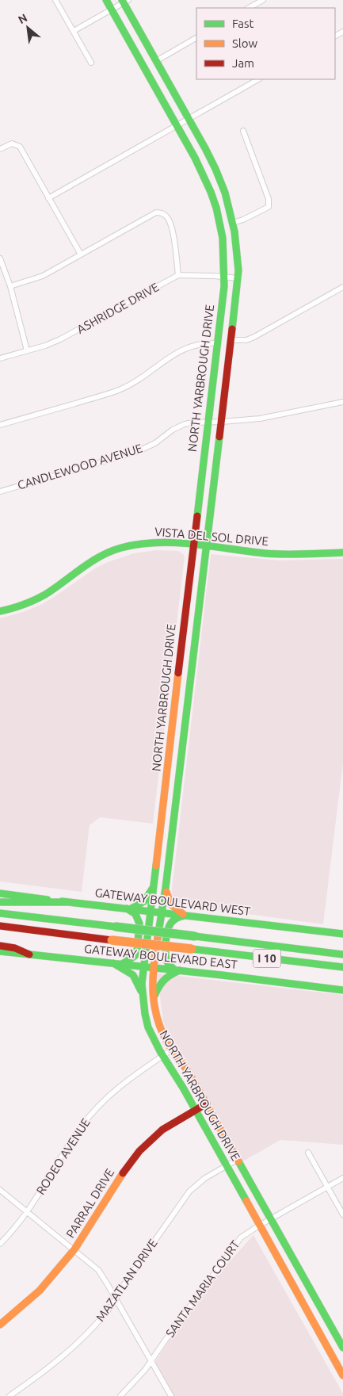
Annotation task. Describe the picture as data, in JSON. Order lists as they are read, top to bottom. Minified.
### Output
{"streets":{"main road":["NORTH YARBROUGH DRIVE","VISTA DEL SOL DRIVE","GATEWAY BOULEVARD WEST","GATEWAY BOULEVARD EAST","I 10","PARRAL DRIVE"],"street":["ASHRIDGE DRIVE","CANDLEWOOD AVENUE","RODEO AVENUE","MAZATLAN DRIVE","SANTA MARIA COURT"]},"crossings":[["NORTH YARBROUGH DRIVE","CANDLEWOOD AVENUE"],["NORTH YARBROUGH DRIVE","VISTA DEL SOL DRIVE"],["NORTH YARBROUGH DRIVE","GATEWAY BOULEVARD WEST"],["NORTH YARBROUGH DRIVE","GATEWAY BOULEVARD EAST"],["NORTH YARBROUGH DRIVE","RODEO AVENUE"],["NORTH YARBROUGH DRIVE","PARRAL DRIVE"],["NORTH YARBROUGH DRIVE","MAZATLAN DRIVE"],["NORTH YARBROUGH DRIVE","SANTA MARIA COURT"]],"legend":["Fast","Slow","Jam"],"north":"top left"}
